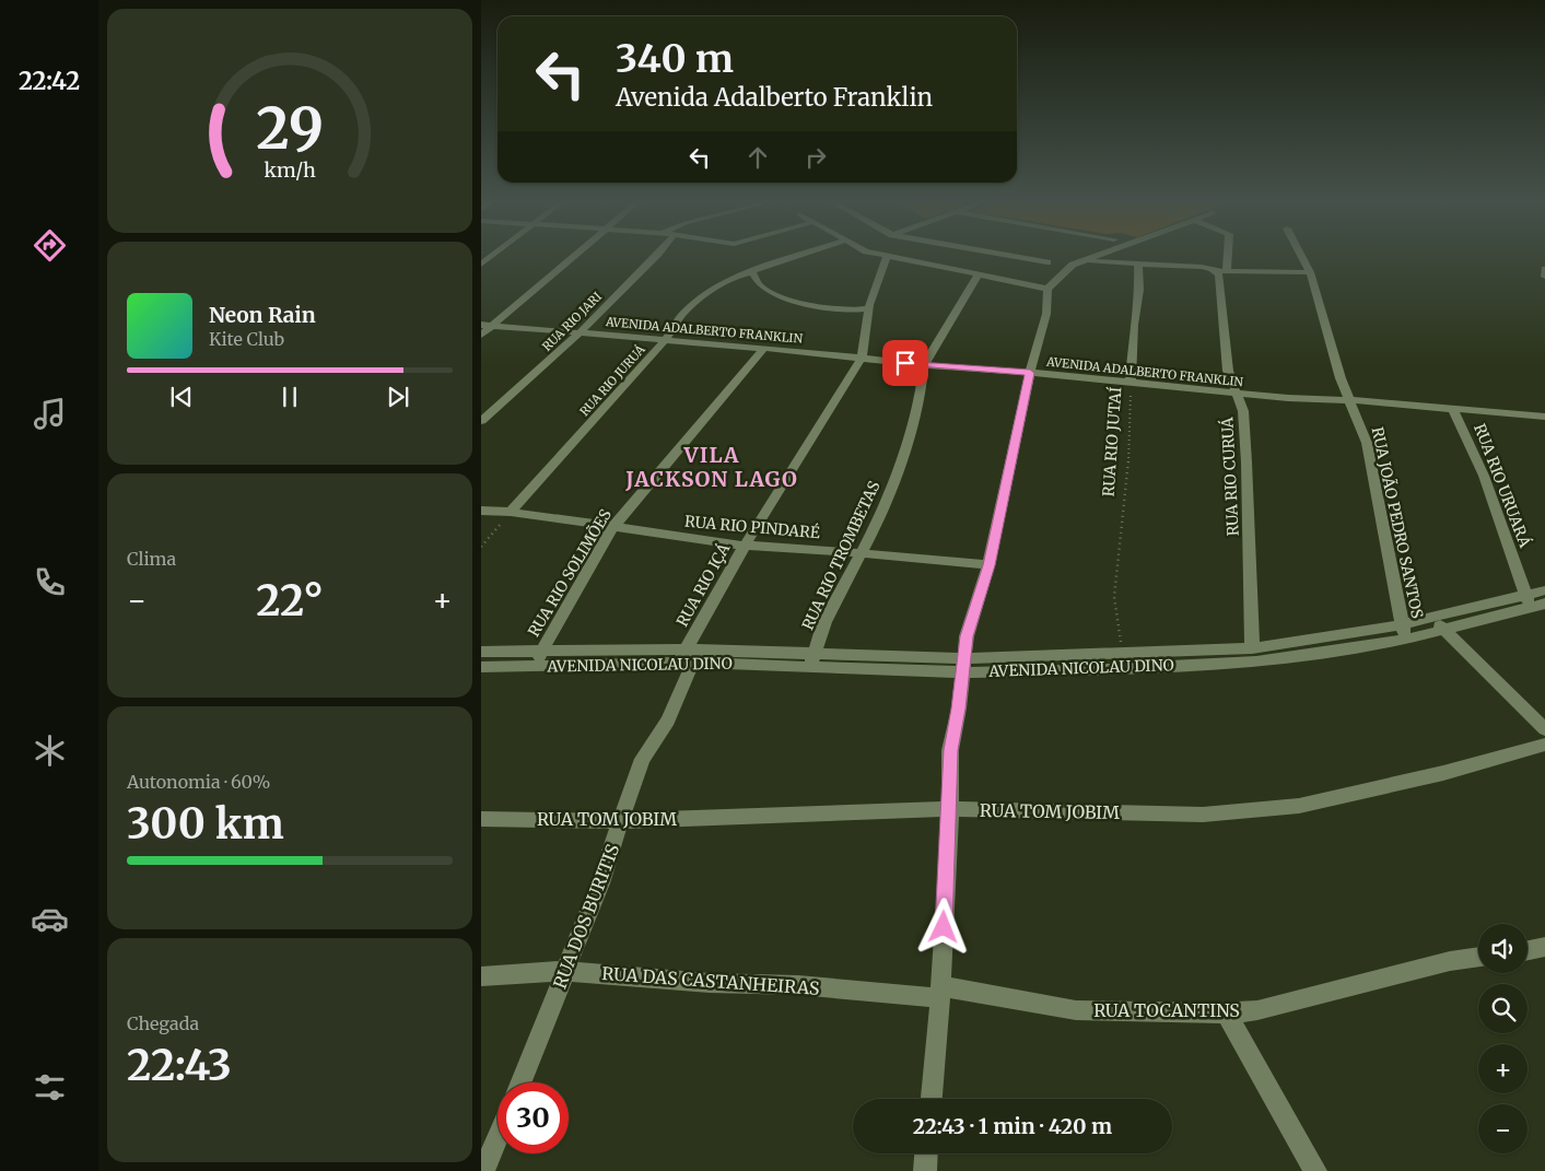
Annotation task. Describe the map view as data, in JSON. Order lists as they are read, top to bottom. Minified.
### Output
{"streets":{"street":["RUA RIO JARI","AVENIDA ADALBERTO FRANKLIN","RUA RIO JURUÁ","RUA RIO JUTAÍ","RUA RIO CURUÁ","RUA RIO URUARÁ","RUA JOÃO PEDRO SANTOS","RUA RIO PINDARÉ","RUA RIO TROMBETAS","RUA RIO SOLIMÕES","RUA RIO IÇÁ","AVENIDA NICOLAU DINO","RUA TOM JOBIM","RUA DOS BURITIS","RUA DAS CASTANHEIRAS","RUA TOCANTINS"]},"crossings":[["RUA RIO JARI","AVENIDA ADALBERTO FRANKLIN"],["AVENIDA ADALBERTO FRANKLIN","RUA RIO JURUÁ"],["AVENIDA ADALBERTO FRANKLIN","RUA RIO JUTAÍ"],["AVENIDA ADALBERTO FRANKLIN","RUA RIO CURUÁ"],["AVENIDA ADALBERTO FRANKLIN","RUA RIO URUARÁ"],["AVENIDA ADALBERTO FRANKLIN","RUA JOÃO PEDRO SANTOS"],["AVENIDA ADALBERTO FRANKLIN","RUA RIO TROMBETAS"],["AVENIDA ADALBERTO FRANKLIN","RUA RIO SOLIMÕES"],["AVENIDA ADALBERTO FRANKLIN","RUA RIO IÇÁ"],["RUA RIO JURUÁ","RUA RIO PINDARÉ"],["RUA RIO JUTAÍ","AVENIDA NICOLAU DINO"],["RUA RIO CURUÁ","AVENIDA NICOLAU DINO"],["RUA RIO URUARÁ","AVENIDA NICOLAU DINO"],["RUA JOÃO PEDRO SANTOS","AVENIDA NICOLAU DINO"],["RUA RIO PINDARÉ","RUA RIO TROMBETAS"],["RUA RIO PINDARÉ","RUA RIO SOLIMÕES"],["RUA RIO PINDARÉ","RUA RIO IÇÁ"],["RUA RIO TROMBETAS","AVENIDA NICOLAU DINO"],["RUA RIO SOLIMÕES","AVENIDA NICOLAU DINO"],["RUA RIO IÇÁ","AVENIDA NICOLAU DINO"],["RUA RIO IÇÁ","RUA DOS BURITIS"],["AVENIDA NICOLAU DINO","RUA DOS BURITIS"],["RUA TOM JOBIM","RUA DOS BURITIS"],["RUA DOS BURITIS","RUA DAS CASTANHEIRAS"],["RUA DAS CASTANHEIRAS","RUA TOCANTINS"]],"districts":["VILA JACKSON LAGO"],"page":{"tabs":"22:42","turn":["340 m","Avenida Adalberto Franklin"],"song":["Neon Rain","Kite Club"],"tile":["Clima",["Autonomia · 60%","300 km"],["Chegada","22:43"]],"heat":["−","22°","+"],"map_buttons":["+","−"],"limit":"30","trip":"22:43 · 1 min · 420 m","gauge":["29","km/h"]}}
